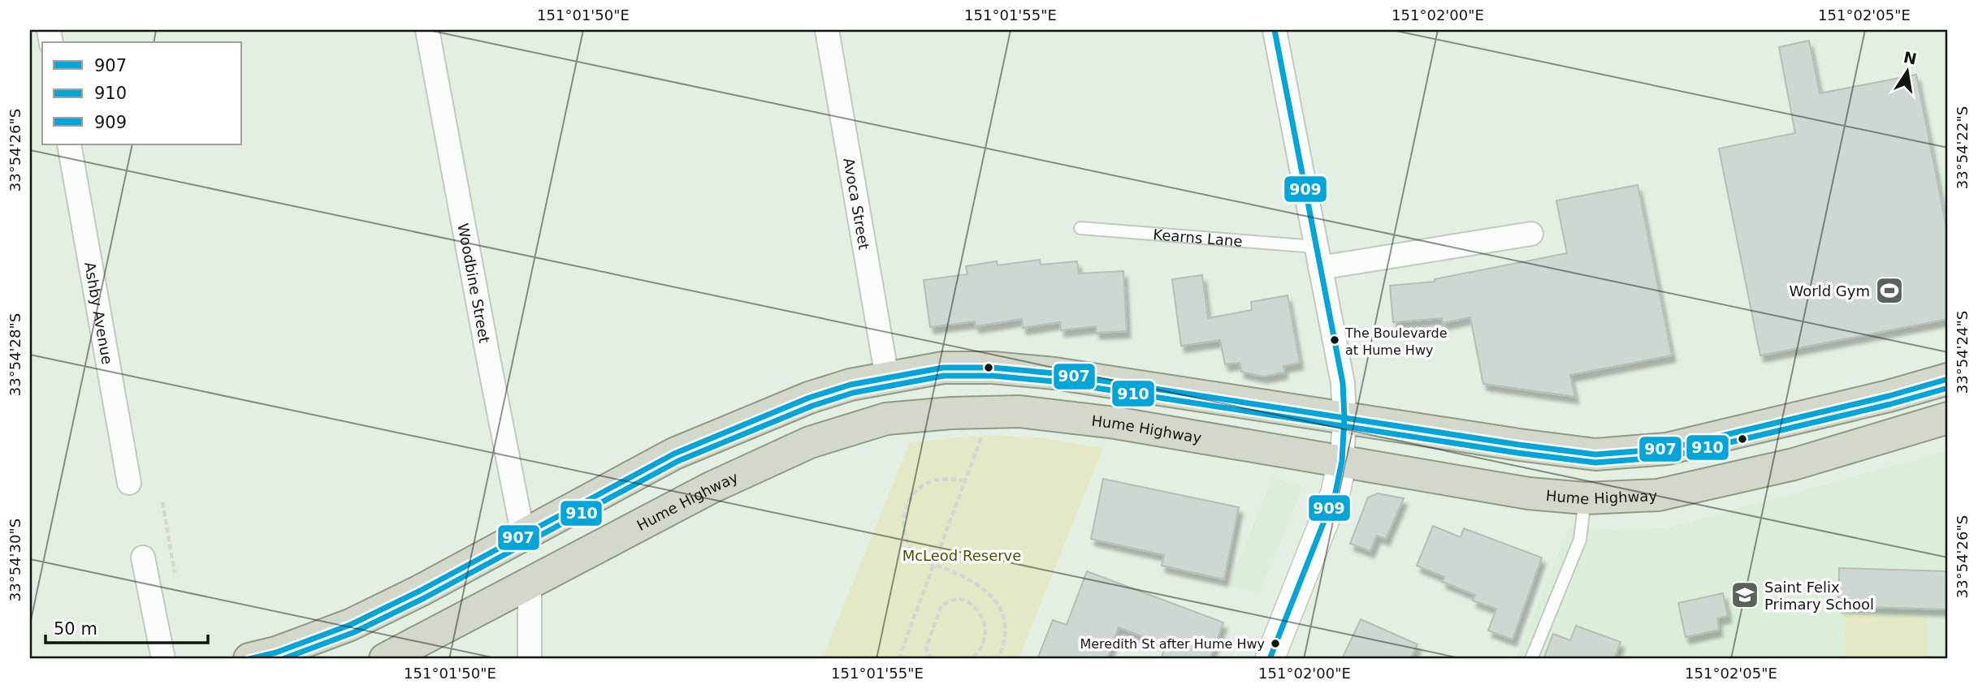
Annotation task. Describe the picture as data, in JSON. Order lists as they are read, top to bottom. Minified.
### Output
{"streets":{"highway":["Hume Highway"],"street":["Avoca Street","Kearns Lane","Woodbine Street","Ashby Avenue"]},"parks":["McLeod Reserve"],"places":{"sports":["World Gym"],"other":["The Boulevarde at Hume Hwy","Meredith St after Hume Hwy"],"school or university":["Saint Felix Primary School"]},"lines":["transit line 909","transit line 907","transit line 910"],"legend":["907","910","909"],"scale_bar":"50 m","north":"top","coordinates":["151°01'50\"E","151°01'55\"E","151°02'00\"E","151°02'05\"E","33°54'22\"S","33°54'26\"S","33°54'24\"S","33°54'28\"S","33°54'30\"S"]}
